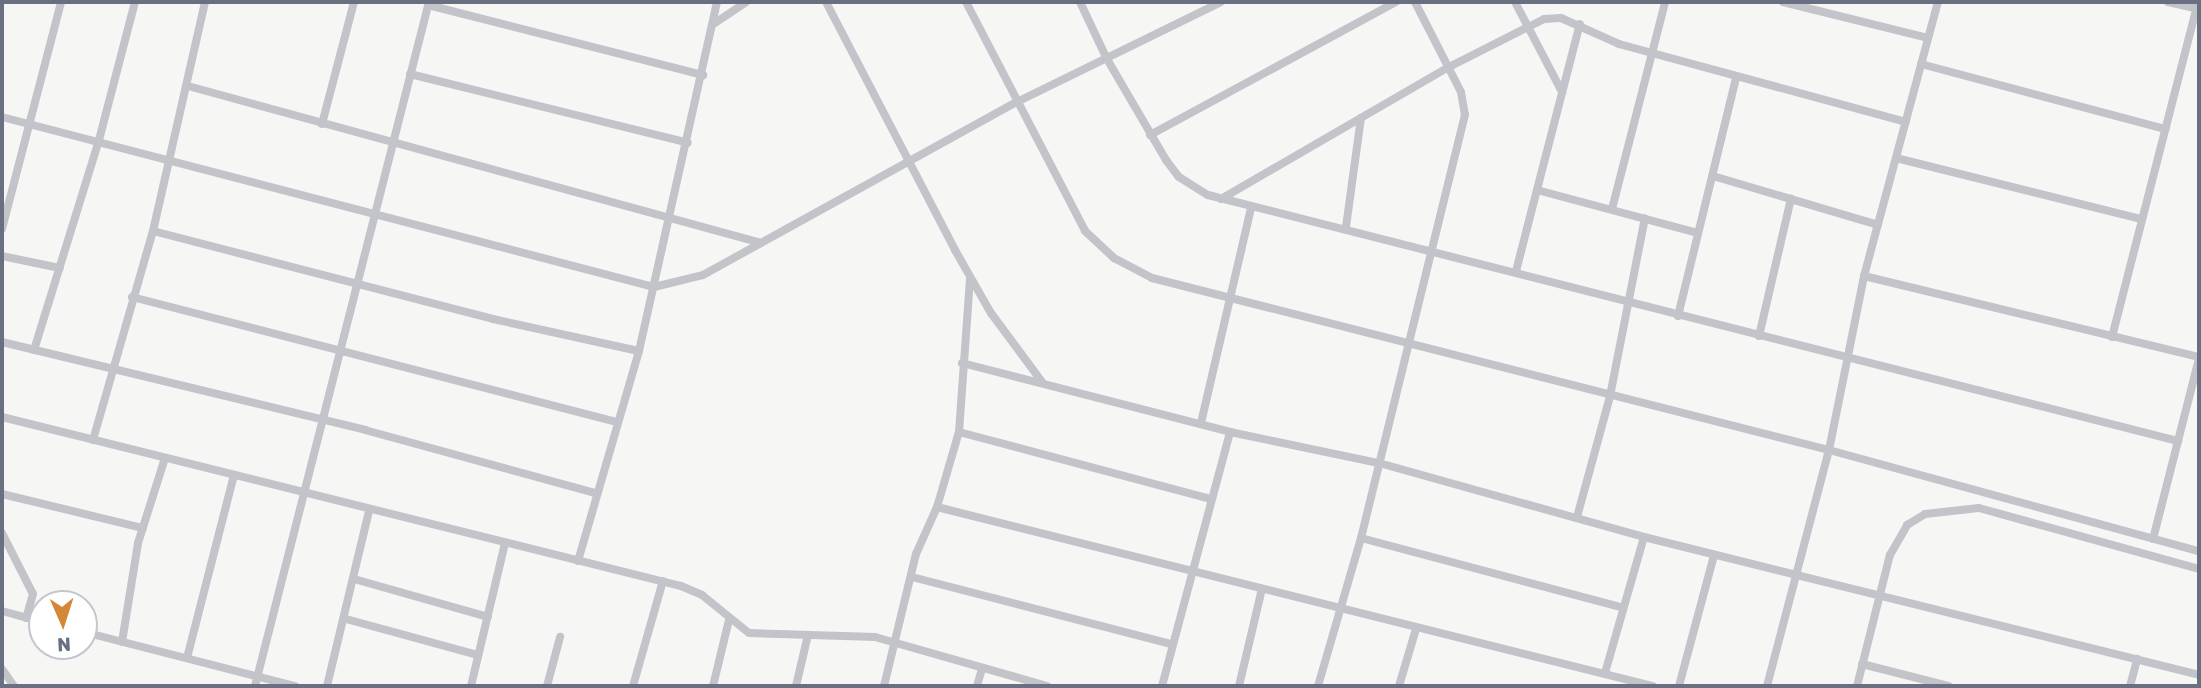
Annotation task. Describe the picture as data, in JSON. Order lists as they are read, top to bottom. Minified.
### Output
{"north":"bottom"}
